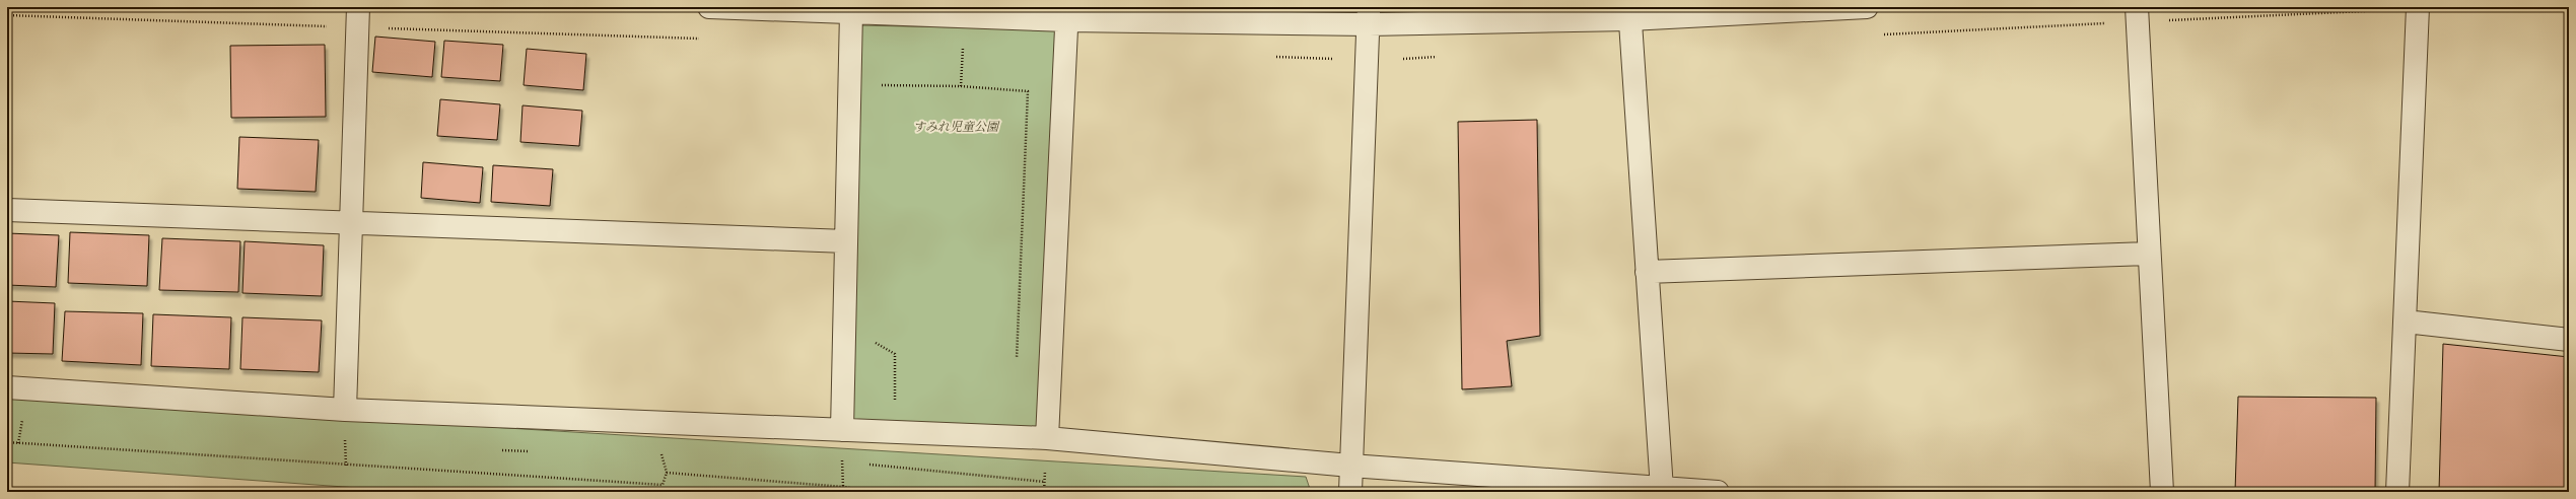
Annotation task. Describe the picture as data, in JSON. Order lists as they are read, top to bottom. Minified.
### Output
{"parks":["すみれ児童公園"]}
